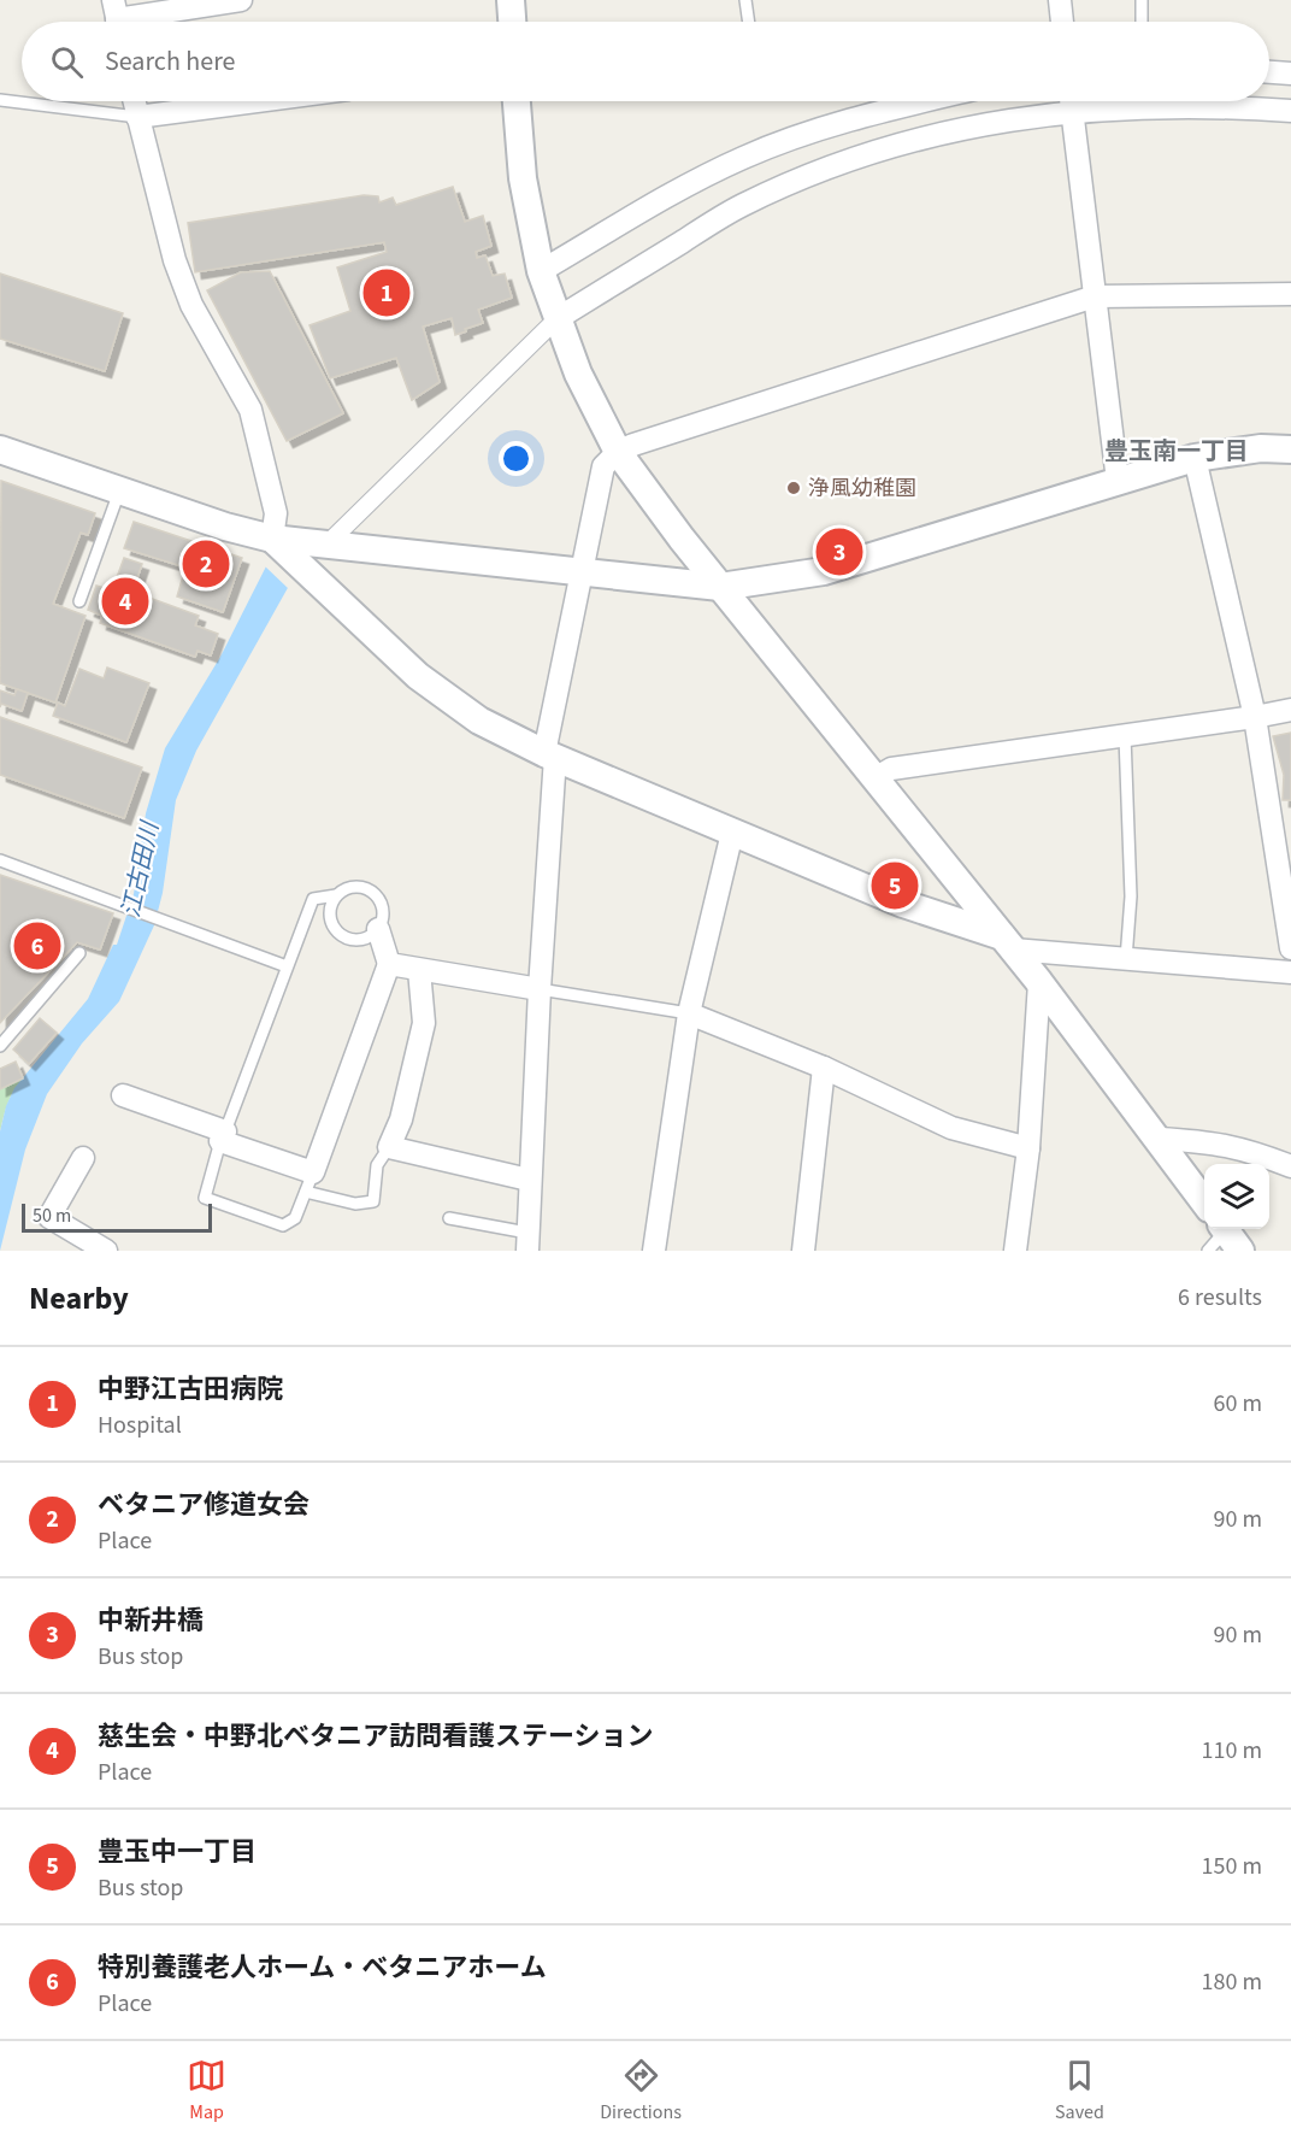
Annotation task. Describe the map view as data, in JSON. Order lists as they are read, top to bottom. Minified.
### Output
{"districts":["豊玉南一丁目"],"water":["江古田川"],"places":["浄風幼稚園"],"scale_bar":"50 m","page":{"search":"Search here","pins":["1","3","2","4","5","6"],"scale":"50 m","heading":["Nearby","6 results"],"list":[{"mark":"1","name":"中野江古田病院","note":"Hospital","value":"60 m"},{"mark":"2","name":"ベタニア修道女会","note":"Place","value":"90 m"},{"mark":"3","name":"中新井橋","note":"Bus stop","value":"90 m"},{"mark":"4","name":"慈生会・中野北ベタニア訪問看護ステーション","note":"Place","value":"110 m"},{"mark":"5","name":"豊玉中一丁目","note":"Bus stop","value":"150 m"},{"mark":"6","name":"特別養護老人ホーム・ベタニアホーム","note":"Place","value":"180 m"}],"nav":["Map","Directions","Saved"]}}
